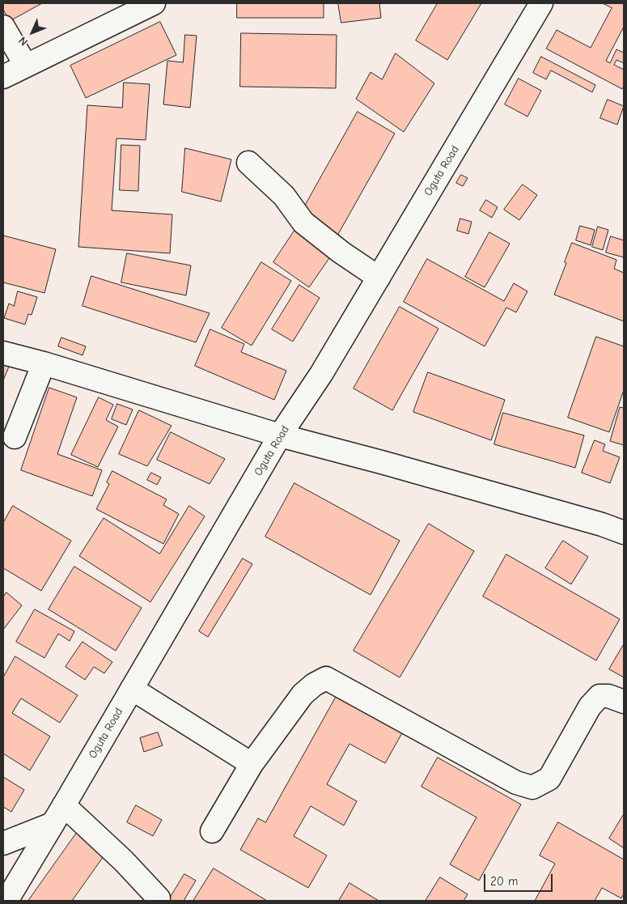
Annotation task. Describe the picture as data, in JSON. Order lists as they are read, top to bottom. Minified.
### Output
{"streets":{"street":["Oguta Road"]},"scale_bar":"20 m","north":"bottom left"}
